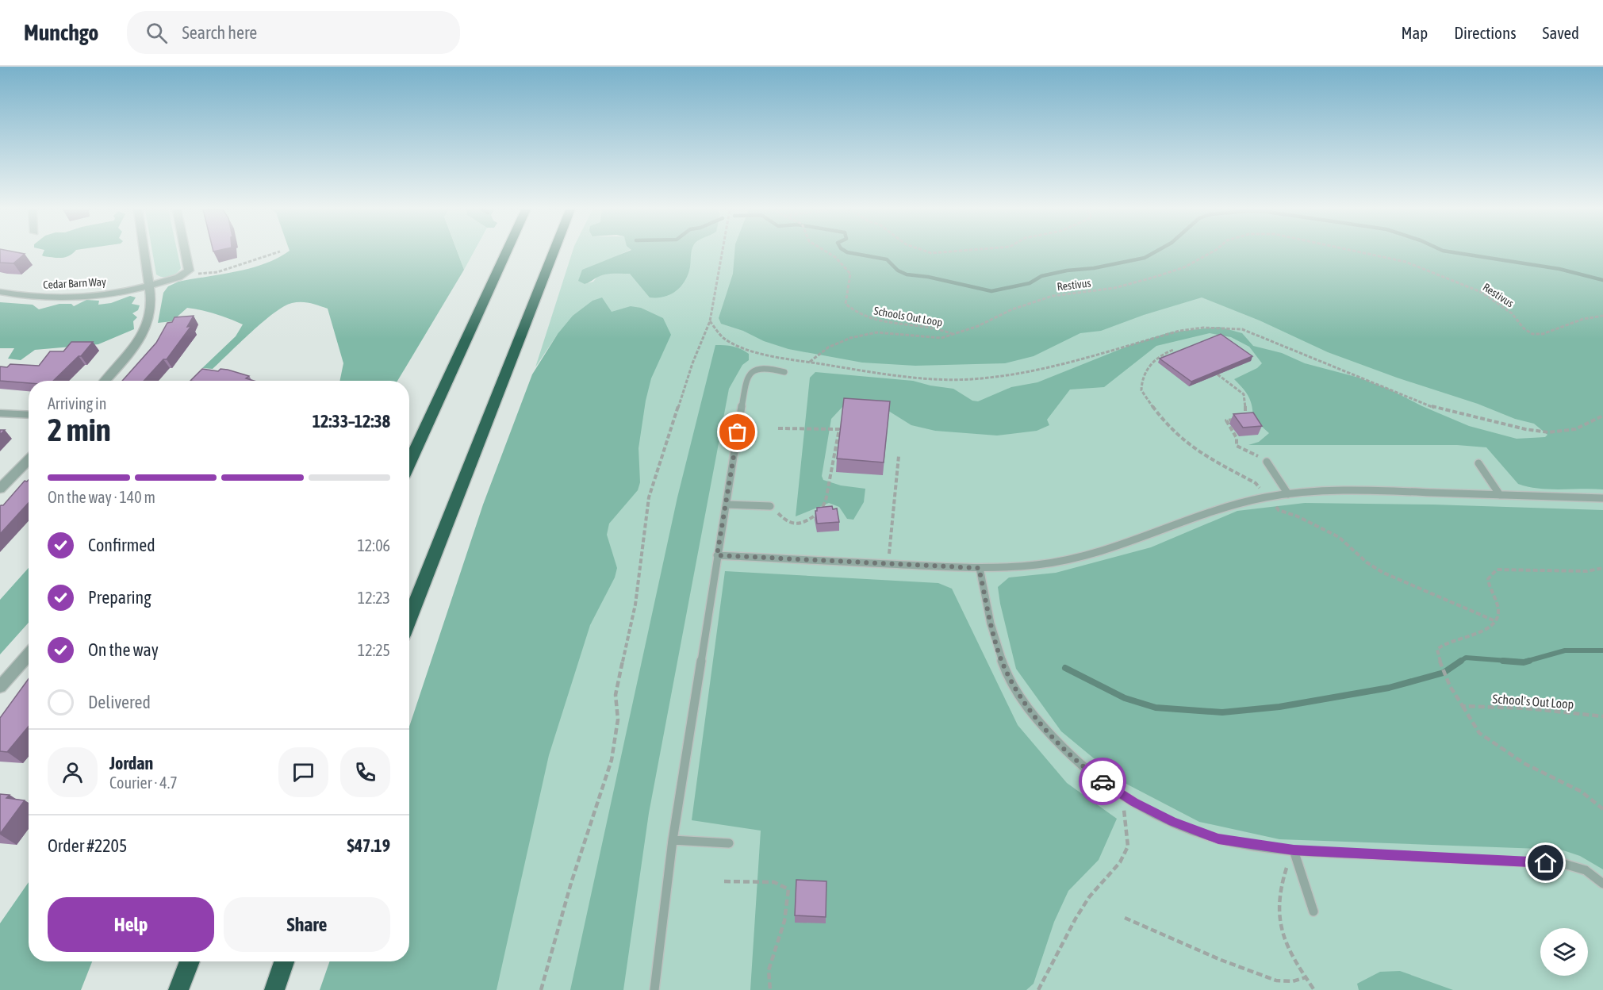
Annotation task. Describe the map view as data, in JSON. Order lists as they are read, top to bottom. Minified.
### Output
{"streets":{"street":["Cedar Barn Way"],"path":["Restivus","Schools Out Loop","School's Out Loop"]},"crossings":[["Restivus","Schools Out Loop"]],"page":{"header":"Munchgo","search":"Search here","nav":["Map","Directions","Saved"],"heading":["2 min","Arriving in","12:33–12:38"],"panel":["Jordan","Courier · 4.7","Order #2205","$47.19"],"bar":"On the way · 140 m","list":[["Confirmed","12:06"],["Preparing","12:23"],["On the way","12:25"],"Delivered"],"buttons":["Help","Share"]}}
